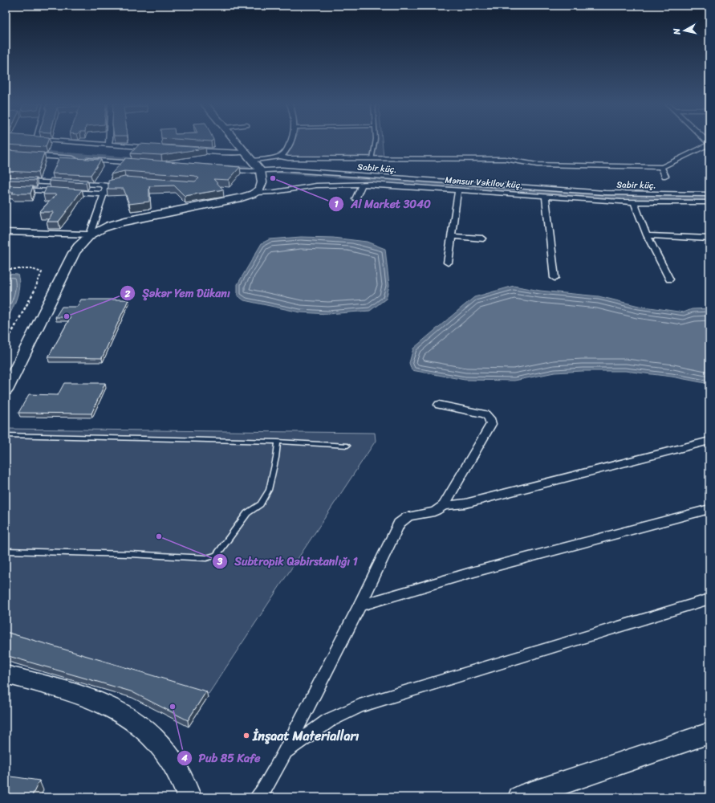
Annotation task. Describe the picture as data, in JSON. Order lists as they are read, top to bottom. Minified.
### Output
{"streets":{"street":["Sabir küç.","Mənsur Vəkilov küç."]},"places":["Al Market 3040","Şəkər Yem Dükanı","Subtropik Qəbirstanlığı 1","Pub 85 Kafe","İnşaat Materialları"],"north":"left"}
